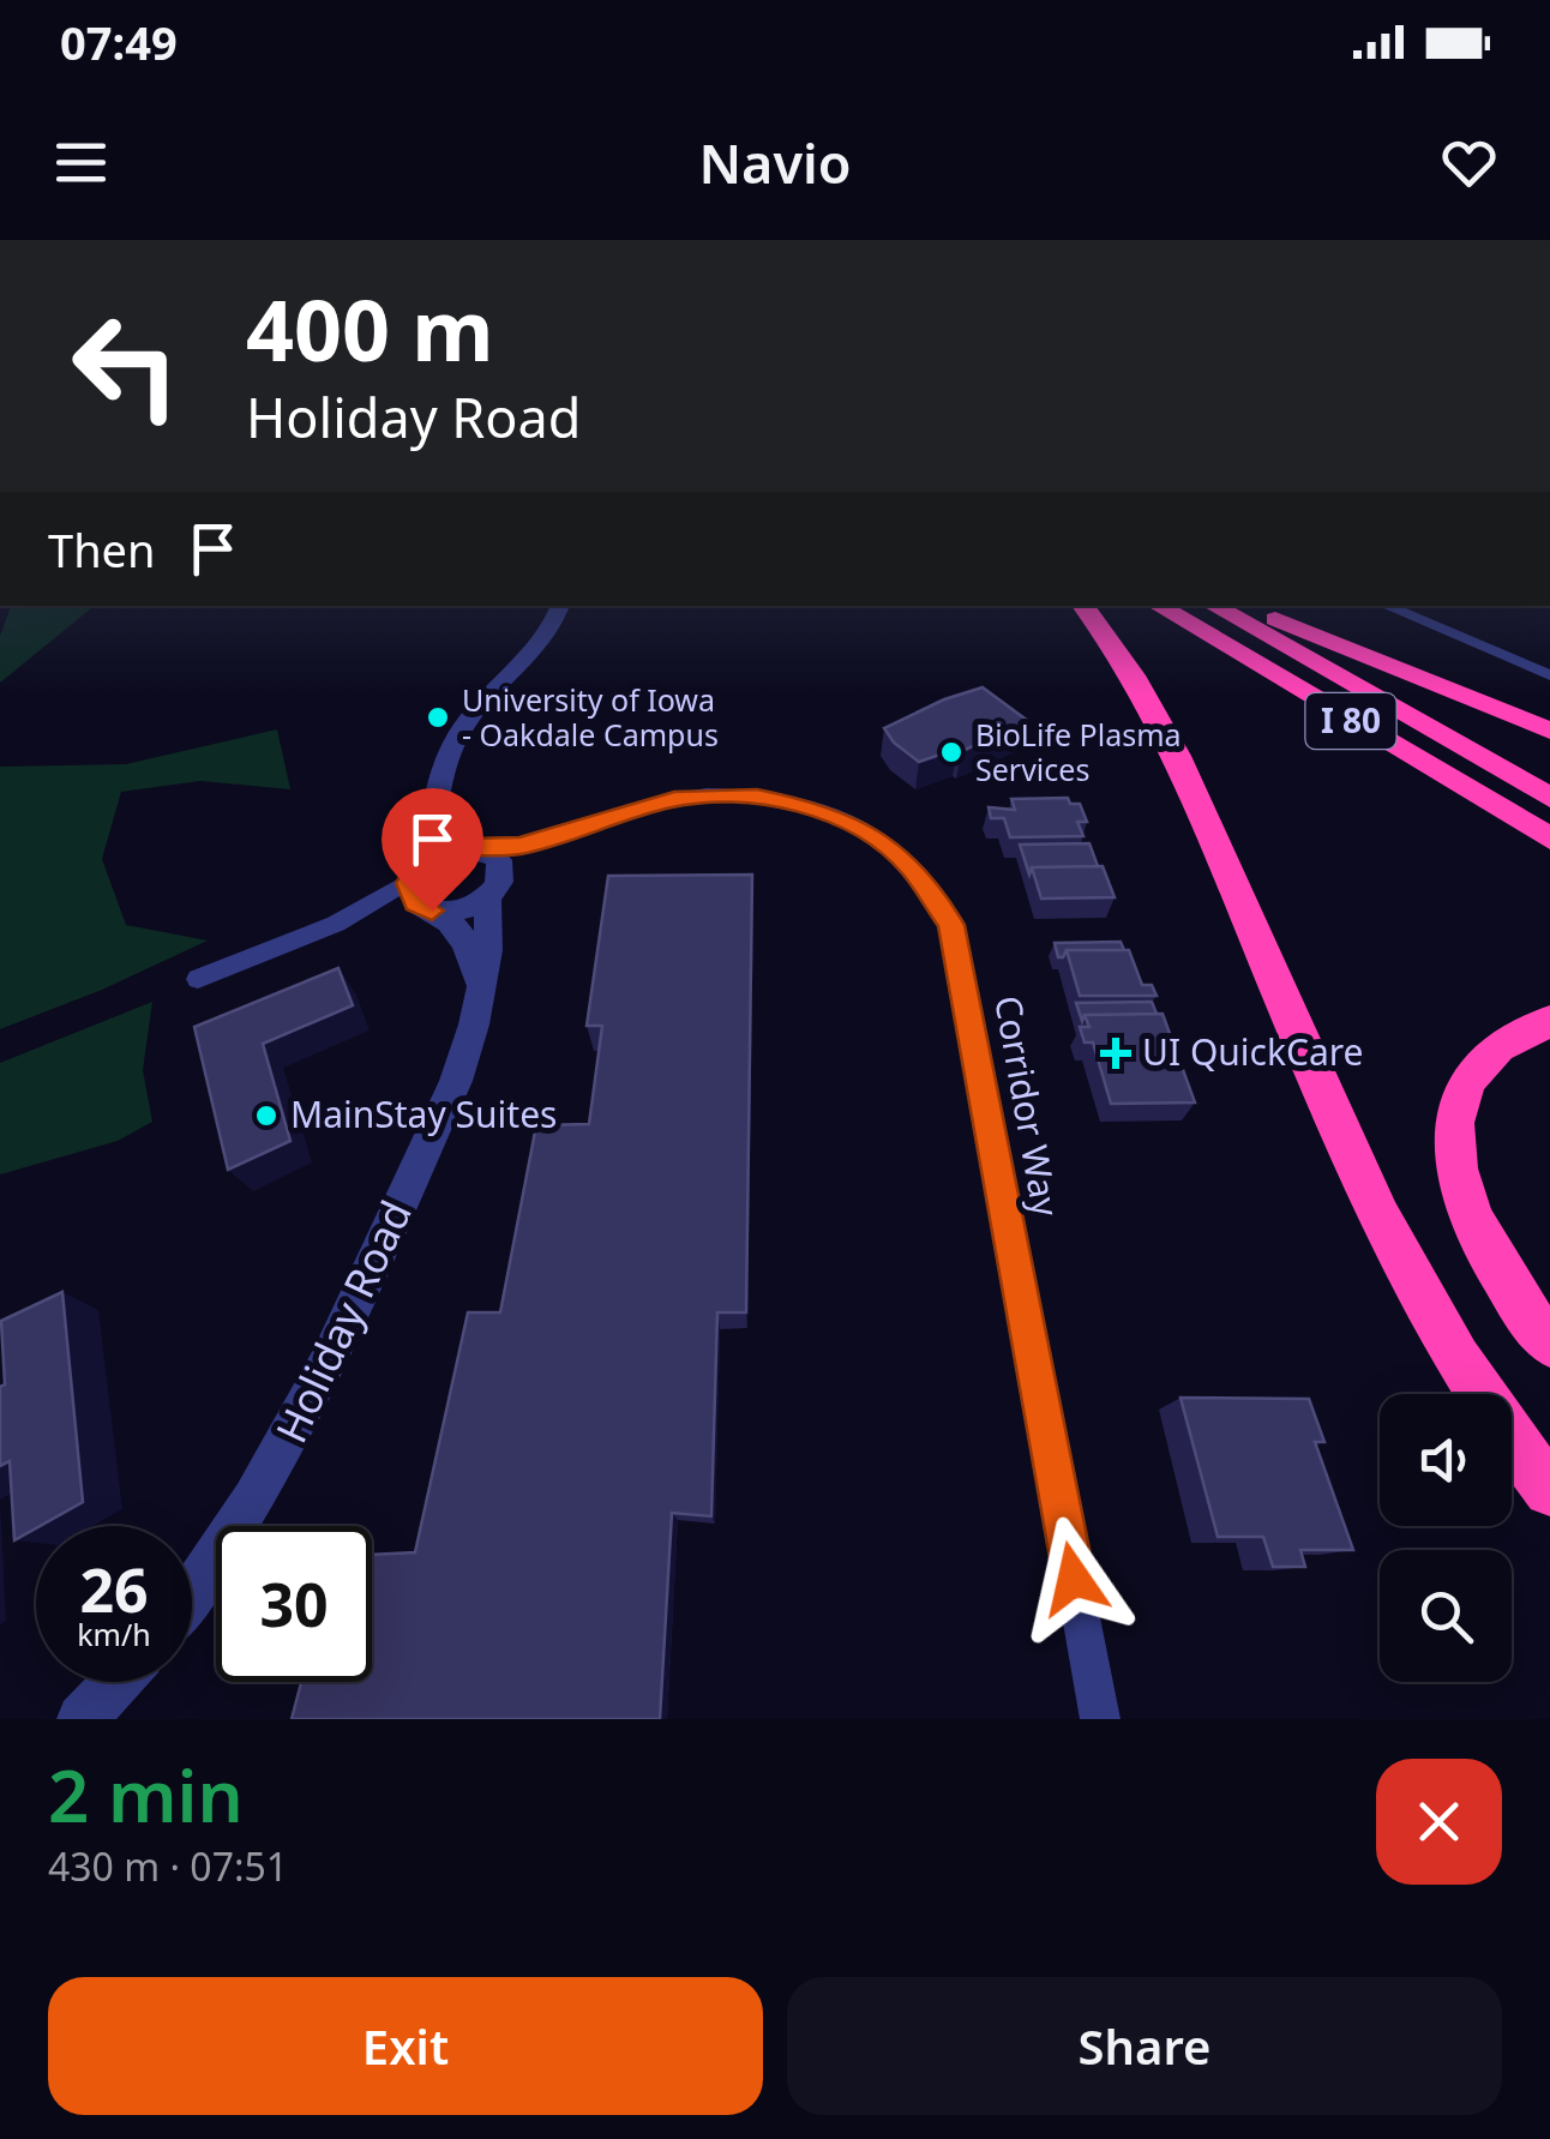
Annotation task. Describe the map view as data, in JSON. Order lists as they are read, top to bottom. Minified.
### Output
{"streets":{"highway":["I 80"],"street":["Corridor Way","Holiday Road"]},"crossings":[["Corridor Way","Holiday Road"]],"places":{"other":["University of Iowa - Oakdale Campus","BioLife Plasma Services","MainStay Suites"],"health":["UI QuickCare"]},"page":{"status":"07:49","header":"Navio","turn":["400 m","Holiday Road"],"then":"Then","speed":"26 km/h","limit":"30","heading":["2 min","430 m · 07:51"],"buttons":["Exit","Share"]}}
